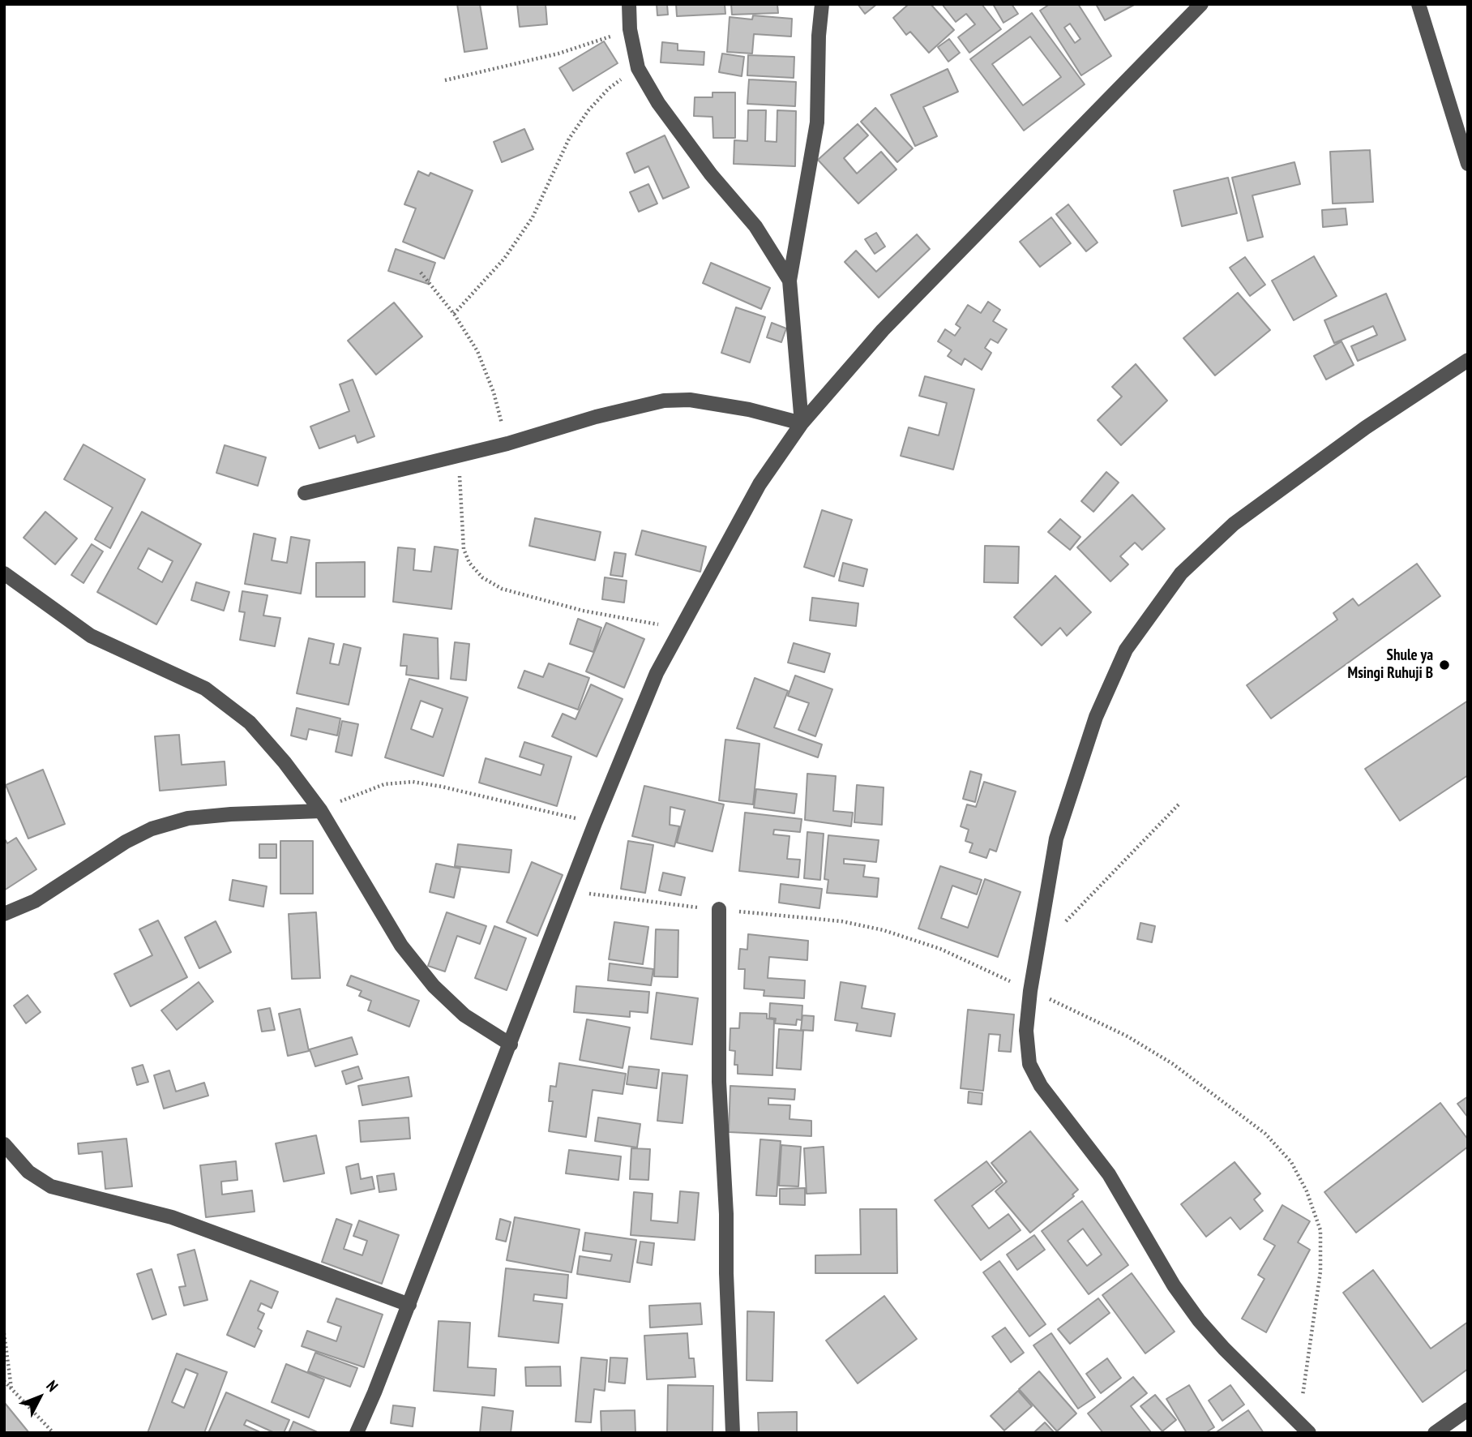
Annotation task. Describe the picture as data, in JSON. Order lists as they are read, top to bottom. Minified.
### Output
{"places":["Shule ya Msingi Ruhuji B"],"north":"top right"}
